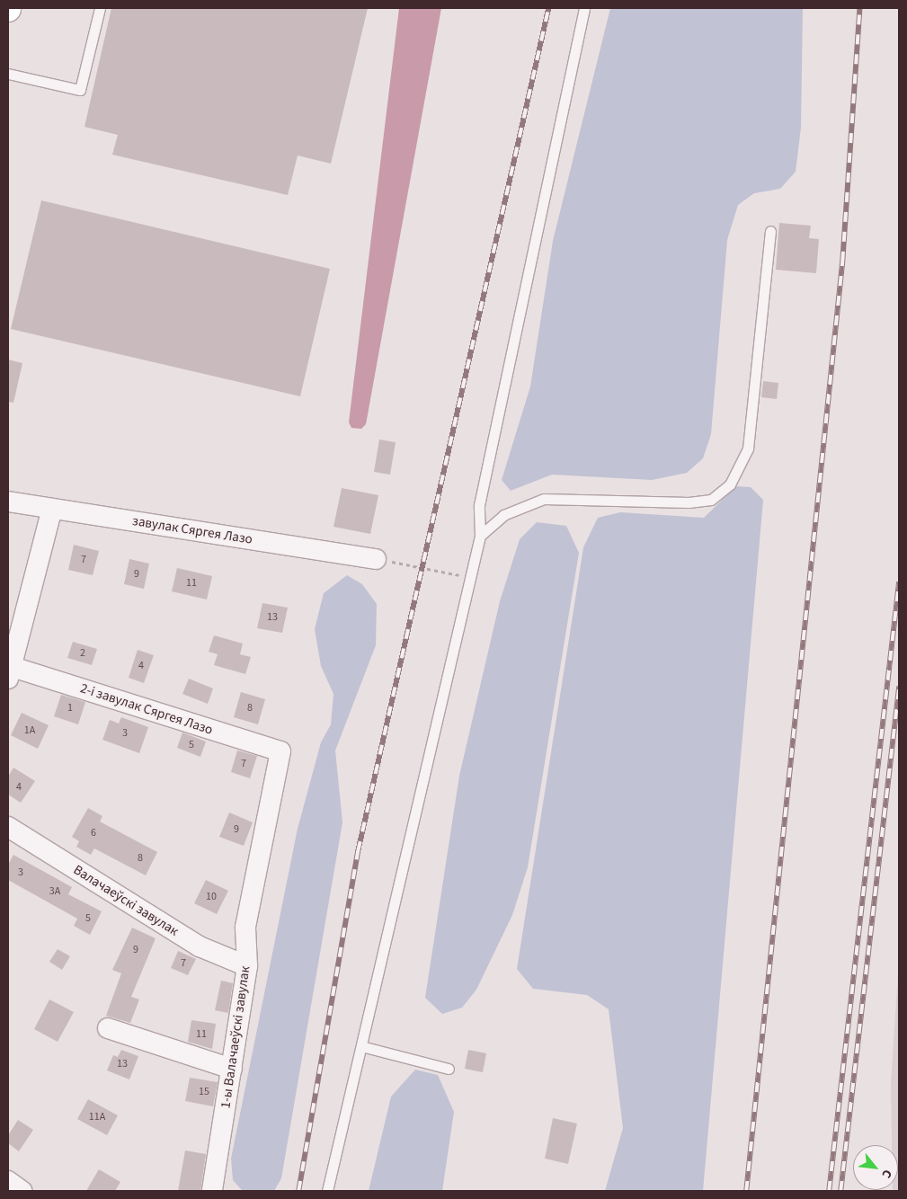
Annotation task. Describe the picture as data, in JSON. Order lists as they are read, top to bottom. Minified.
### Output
{"streets":{"street":["завулак Сяргея Лазо","2-і завулак Сяргея Лазо","Валачаеўскі завулак","1-ы Валачаеўскі завулак"]},"crossings":[["2-і завулак Сяргея Лазо","1-ы Валачаеўскі завулак"],["Валачаеўскі завулак","1-ы Валачаеўскі завулак"]],"house_numbers":["7","9","11","13","2","4","1","8","1А","3","5","7","4","9","6","8","3","3А","10","5","9","7","11","13","15","11А"],"north":"bottom right"}
